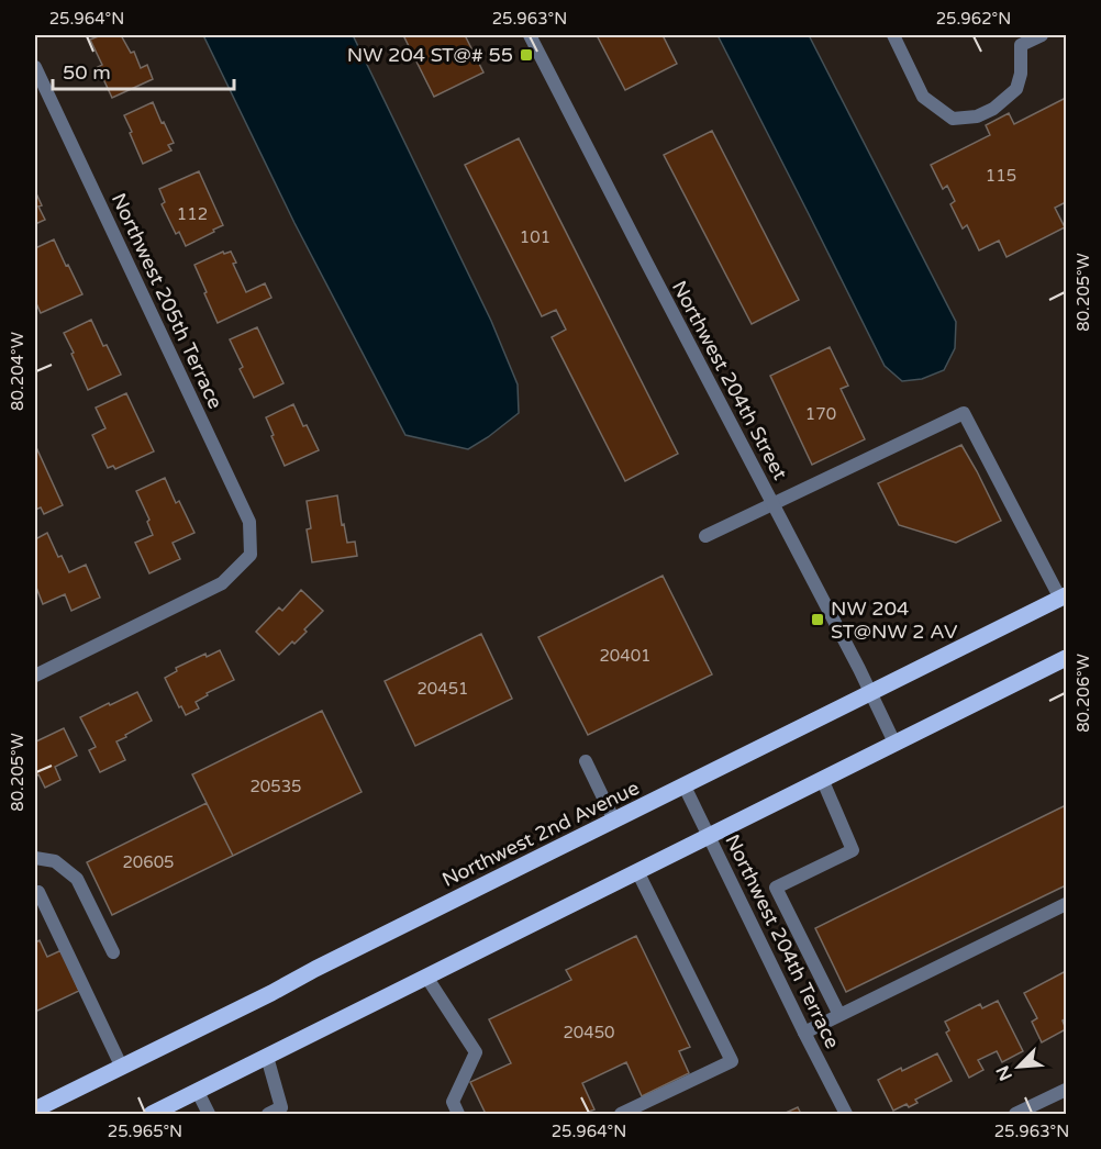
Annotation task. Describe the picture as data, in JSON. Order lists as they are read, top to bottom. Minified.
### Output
{"streets":{"main road":["Northwest 2nd Avenue"],"street":["Northwest 205th Terrace","Northwest 204th Street","Northwest 204th Terrace"]},"crossings":[["Northwest 204th Street","Northwest 2nd Avenue"],["Northwest 2nd Avenue","Northwest 204th Terrace"]],"places":{"transit":["NW 204 ST@# 55","NW 204 ST@NW 2 AV"]},"house_numbers":["115","112","101","170","20401","20451","20535","20605","20450"],"scale_bar":"50 m","north":"bottom left","coordinates":["25.964°N","25.963°N","25.962°N","80.205°W","80.204°W","80.206°W","25.965°N"]}
